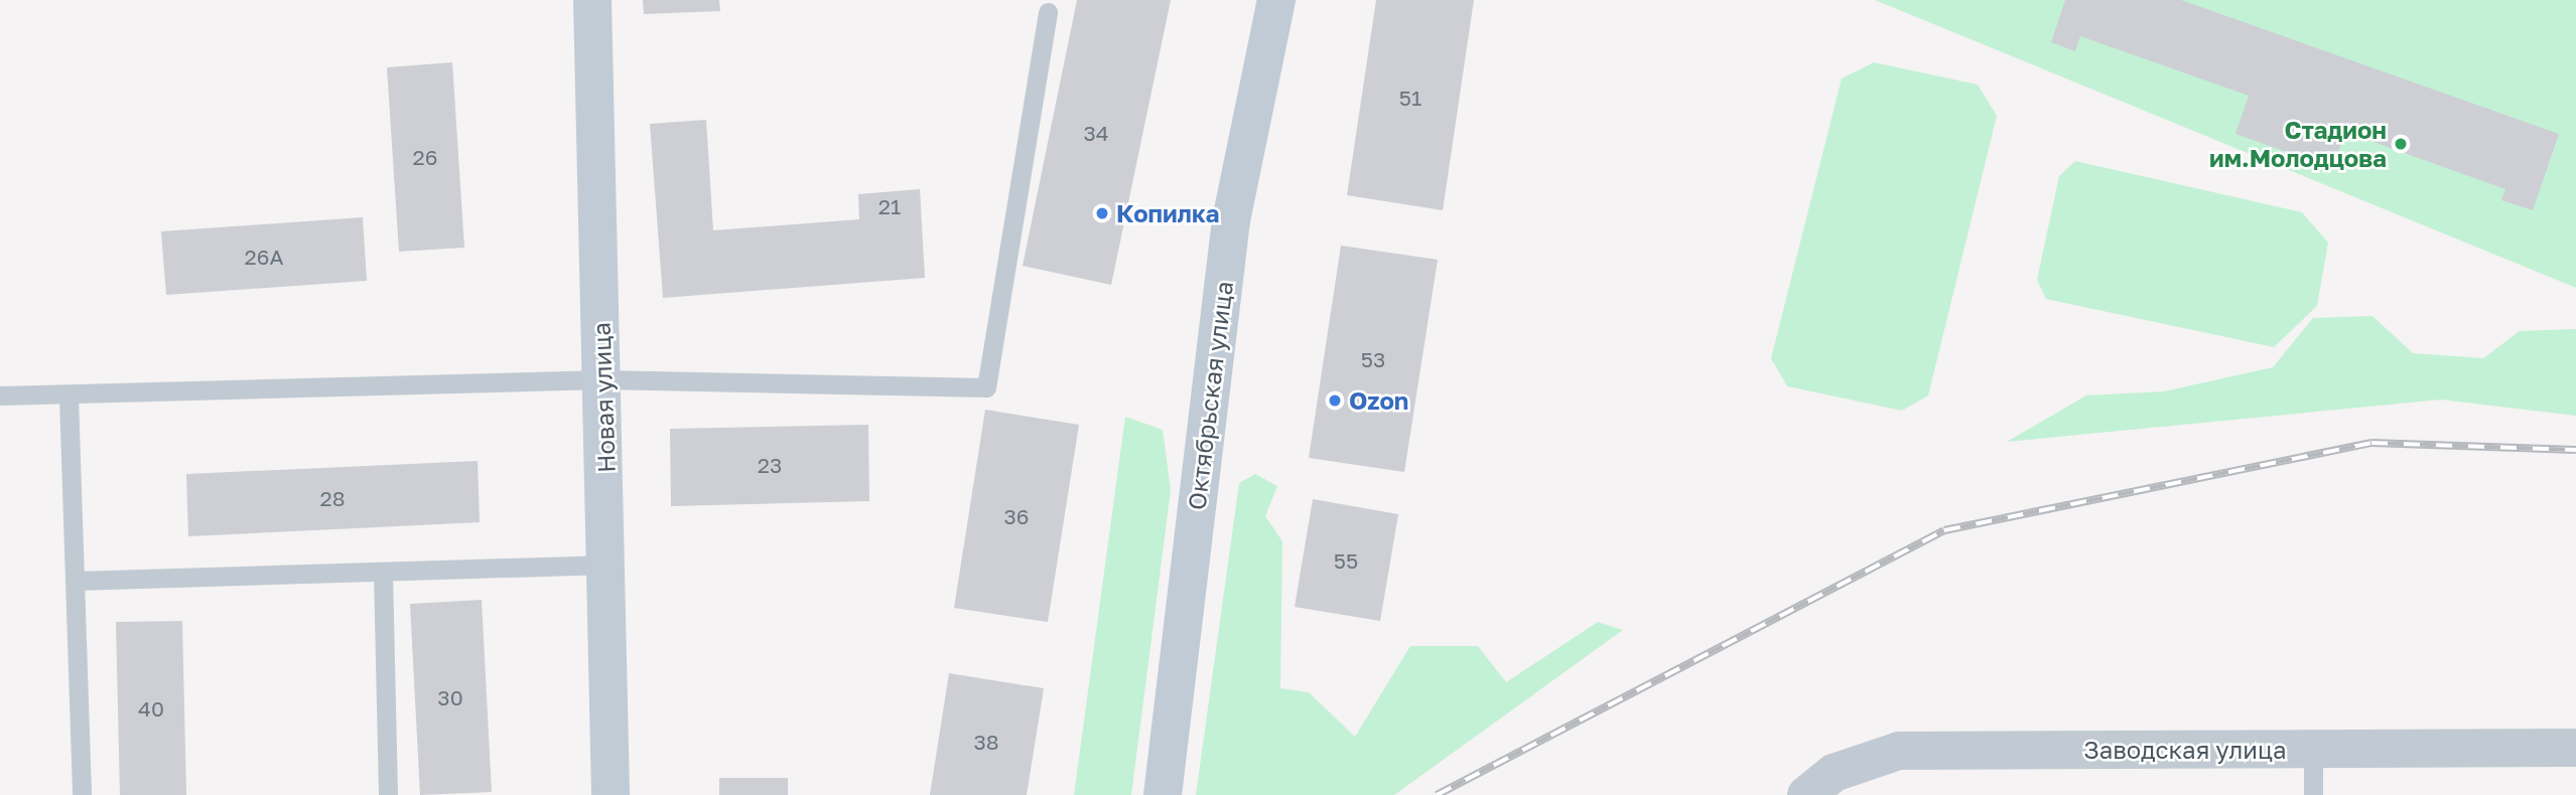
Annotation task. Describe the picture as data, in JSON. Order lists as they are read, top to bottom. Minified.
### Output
{"streets":{"main road":["Октябрьская улица","Новая улица"],"street":["Заводская улица"]},"places":["Стадион им.Молодцова","Копилка","Ozon"],"house_numbers":["51","34","26","21","26А","53","23","28","36","55","30","40","38"]}
